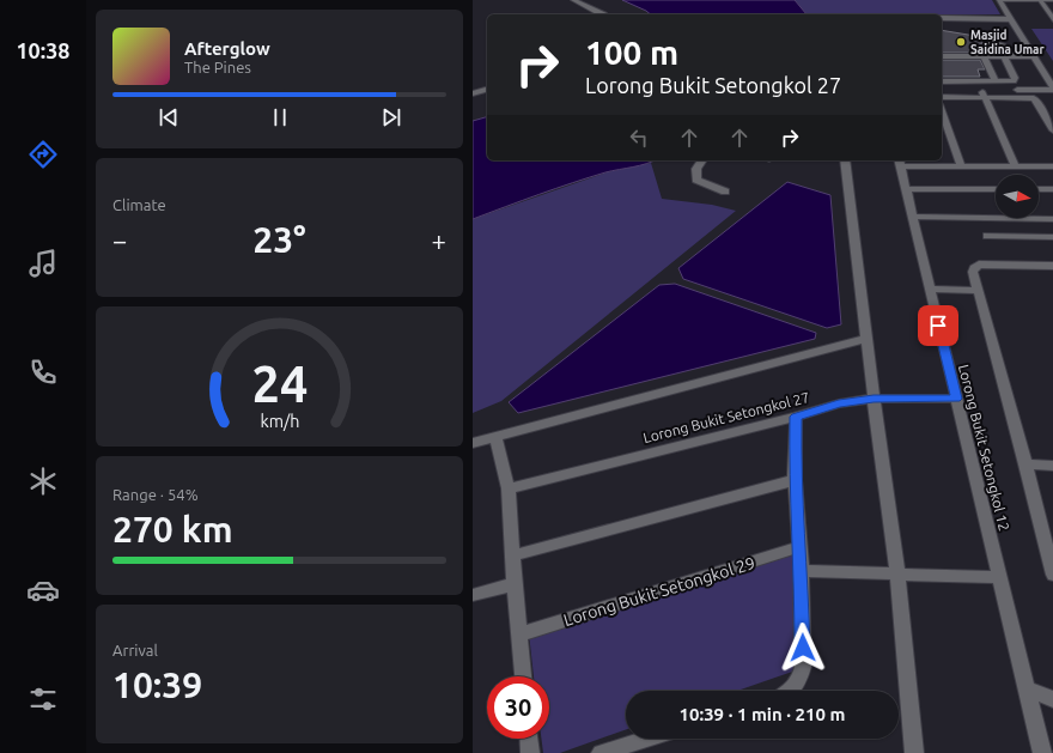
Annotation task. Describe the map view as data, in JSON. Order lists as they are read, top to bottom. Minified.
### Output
{"streets":{"street":["Lorong Bukit Setongkol 27","Lorong Bukit Setongkol 12","Lorong Bukit Setongkol 29"]},"crossings":[["Lorong Bukit Setongkol 27","Lorong Bukit Setongkol 12"]],"places":["Masjid Saidina Umar"],"north":"right","page":{"tabs":"10:38","turn":["100 m","Lorong Bukit Setongkol 27"],"song":["Afterglow","The Pines"],"tile":["Climate",["Range · 54%","270 km"],["Arrival","10:39"]],"heat":["−","23°","+"],"limit":"30","trip":"10:39 · 1 min · 210 m","gauge":["24","km/h"]}}
